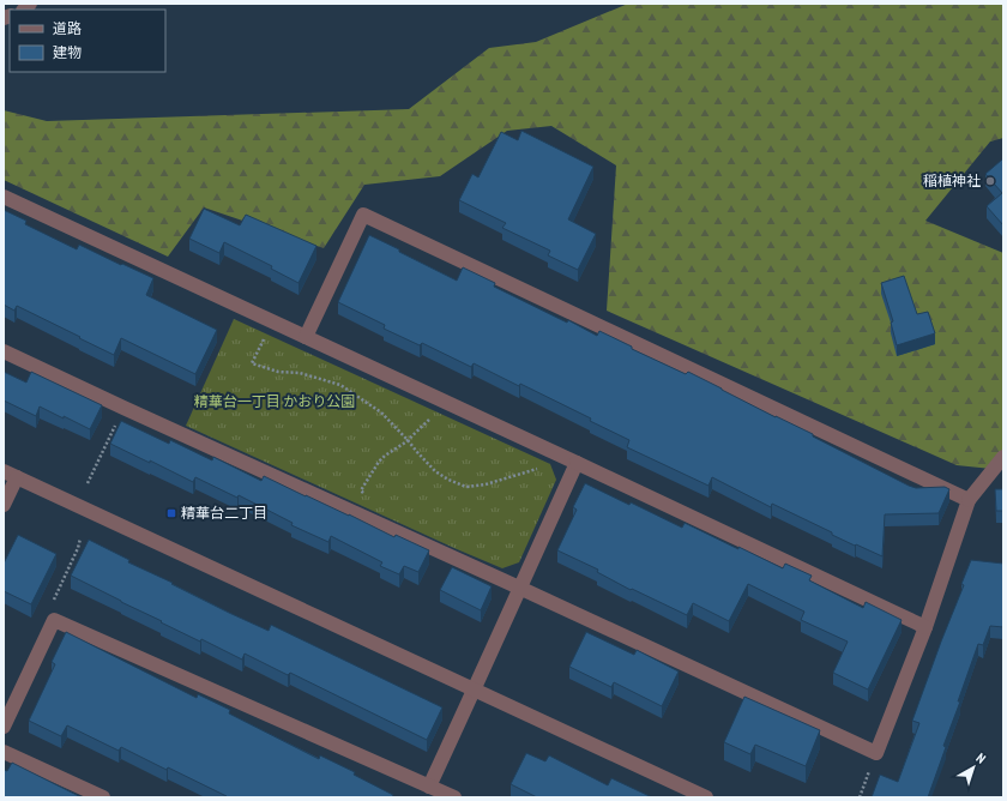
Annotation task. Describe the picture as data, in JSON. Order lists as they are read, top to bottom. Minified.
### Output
{"parks":["精華台一丁目 かおり公園"],"places":{"other":["稲植神社"],"transit":["精華台二丁目"]},"legend":["道路","建物"],"north":"top right"}
